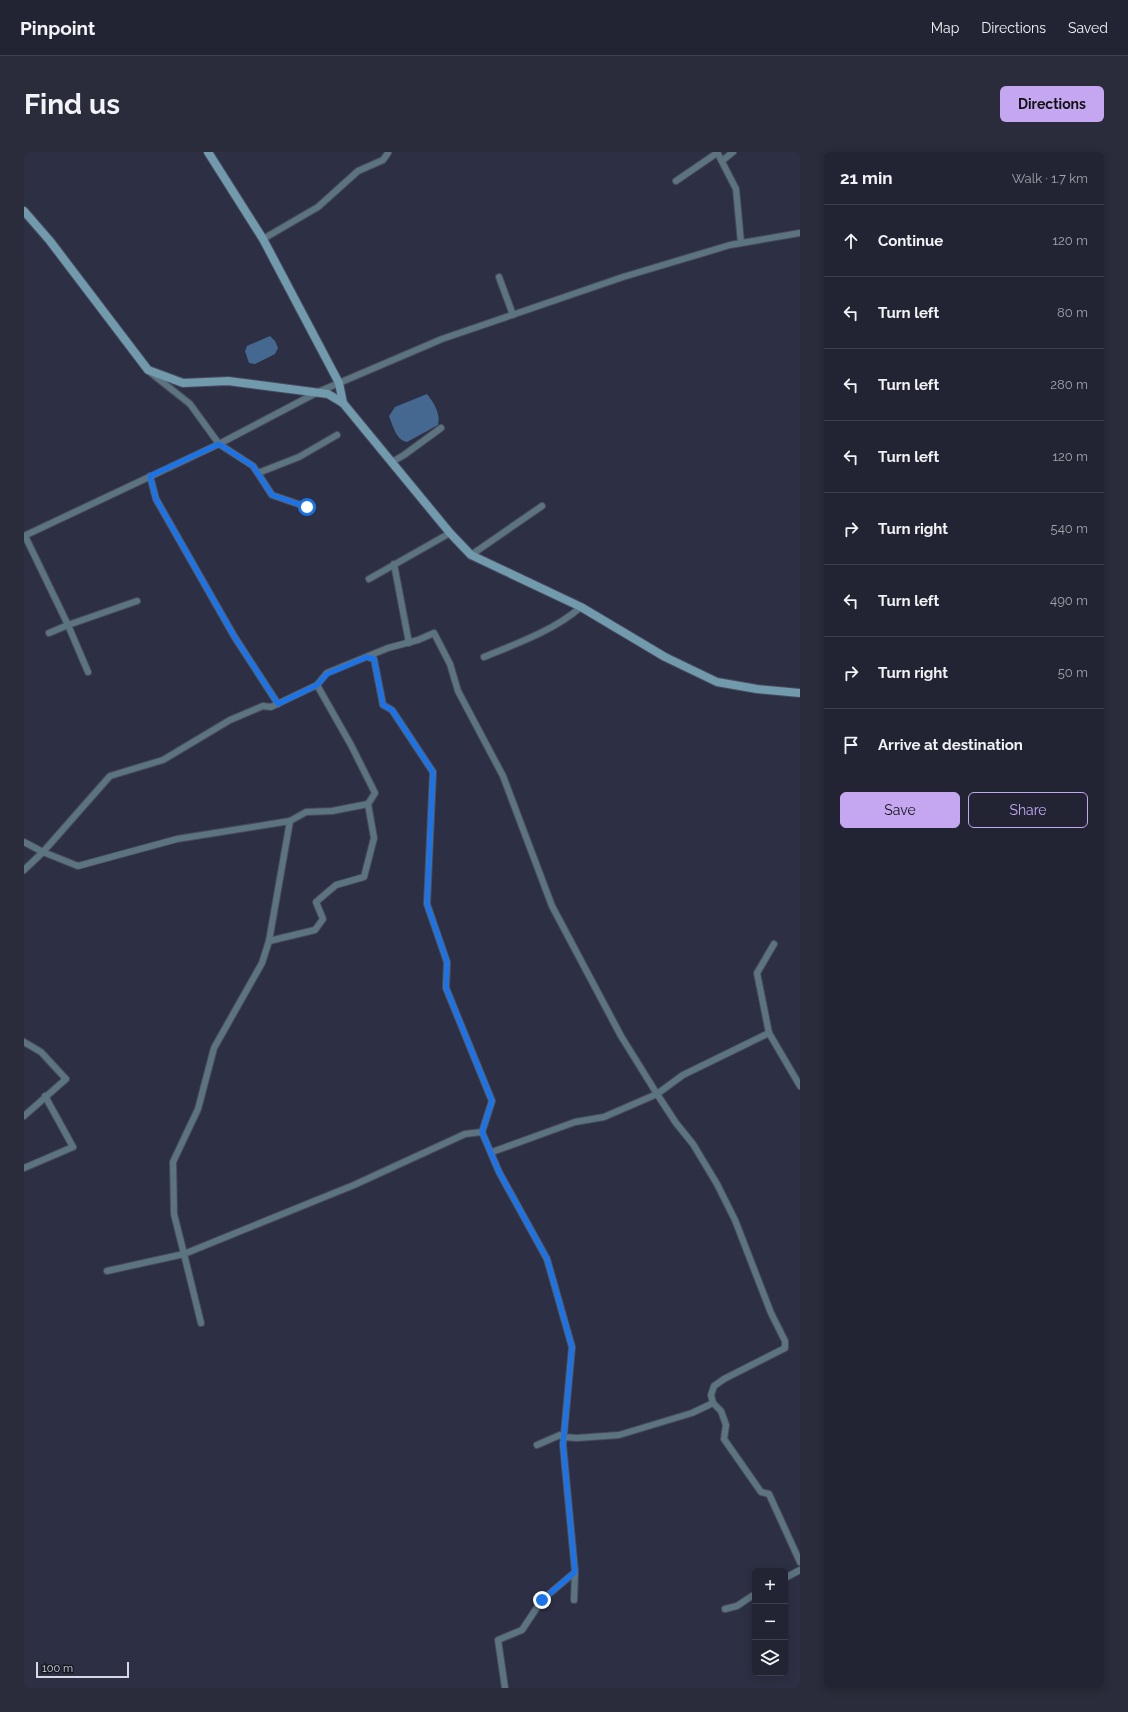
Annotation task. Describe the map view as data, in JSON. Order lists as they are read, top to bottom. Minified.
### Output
{"scale_bar":"100 m","page":{"header":"Pinpoint","nav":["Map","Directions","Saved"],"buttons":["Directions",["Save","Share"]],"title":"Find us","heading":["21 min","Walk · 1.7 km"],"list":[["Continue","120 m"],["Turn left","80 m"],["Turn left","280 m"],["Turn left","120 m"],["Turn right","540 m"],["Turn left","490 m"],["Turn right","50 m"],"Arrive at destination"],"map_buttons":["+","−"],"scale":"100 m"}}
